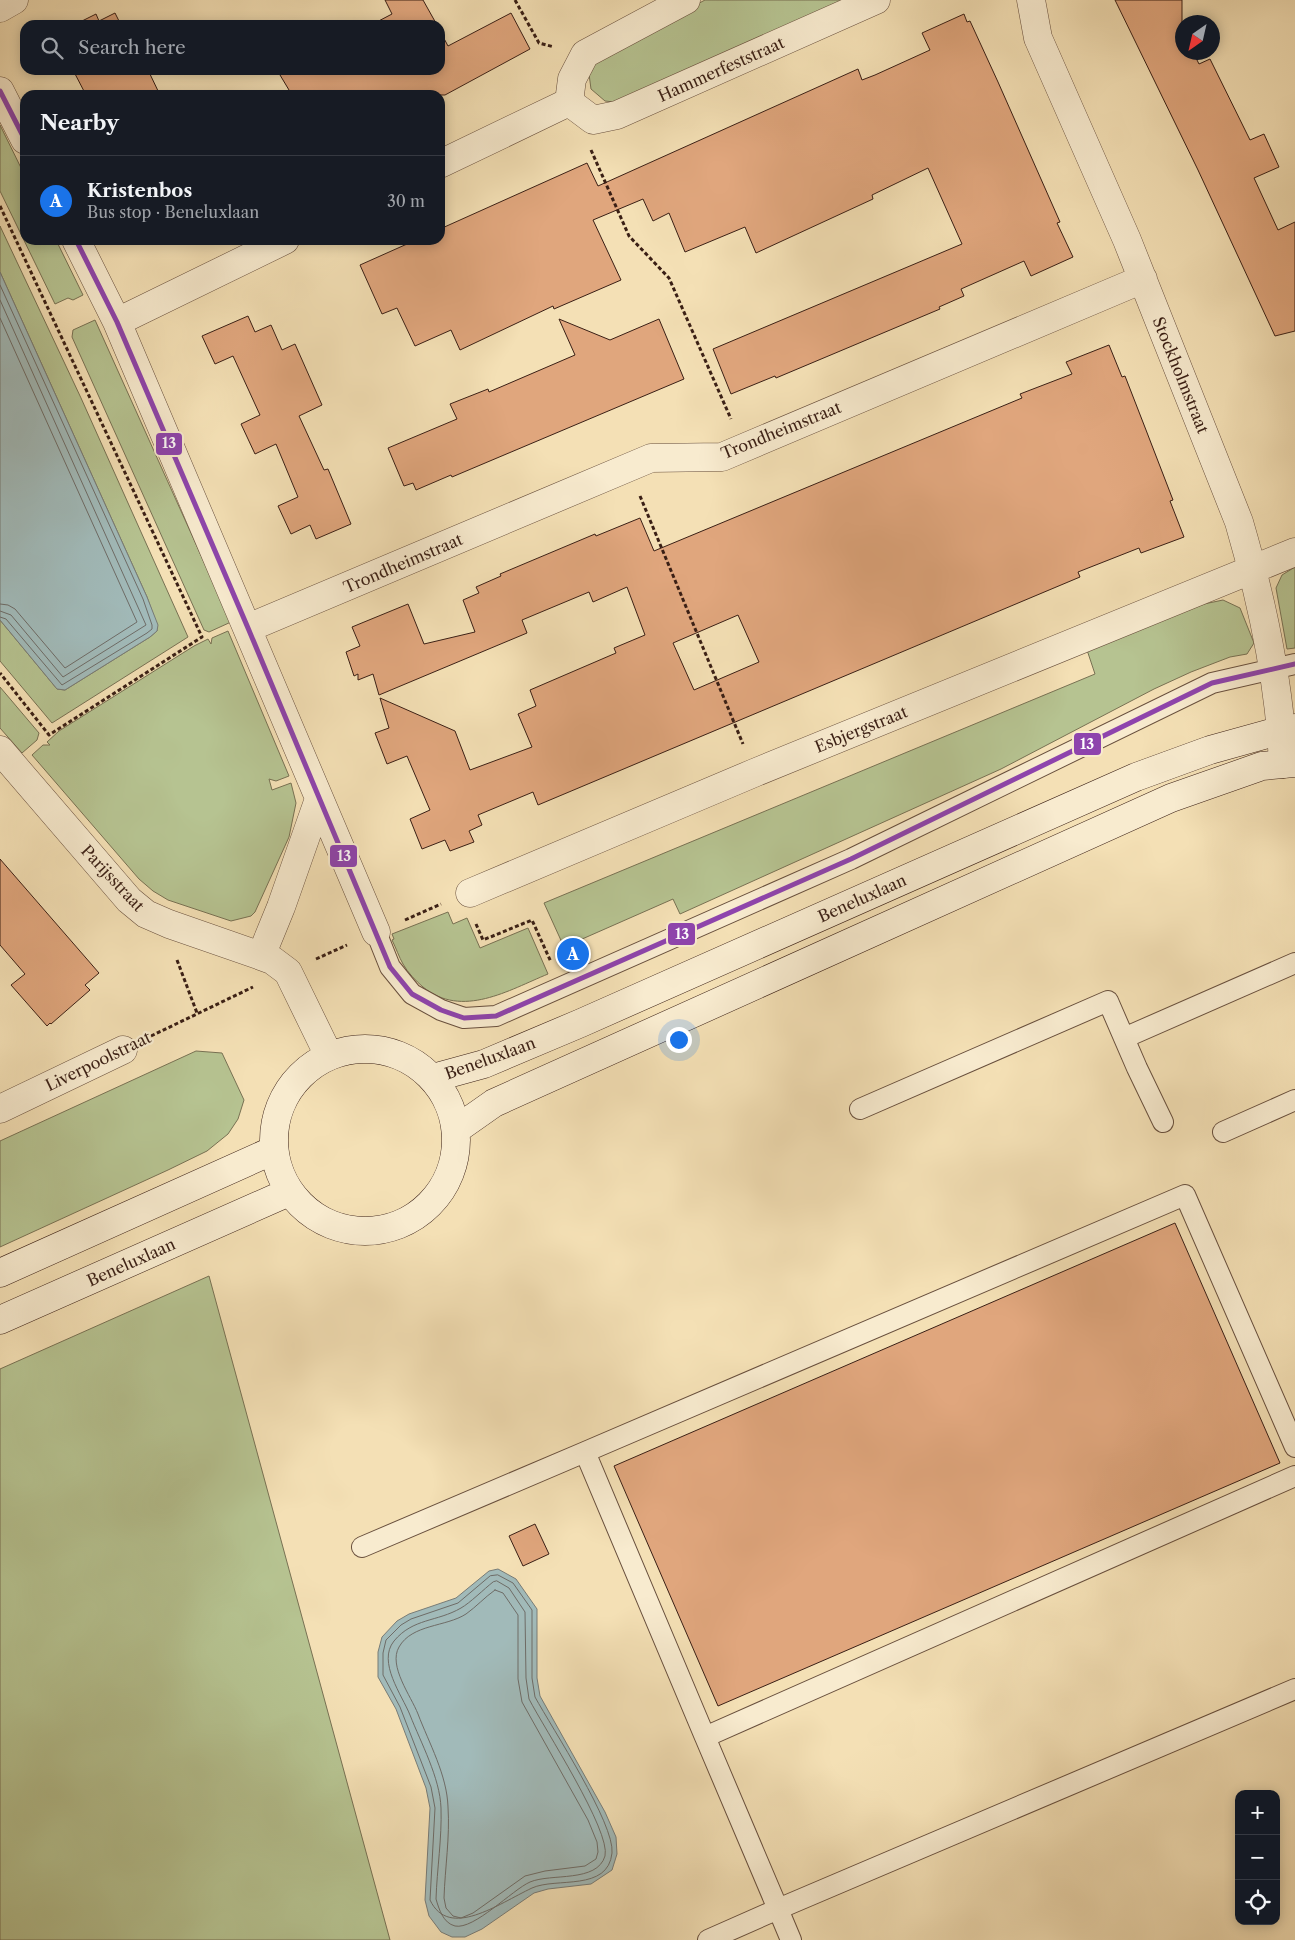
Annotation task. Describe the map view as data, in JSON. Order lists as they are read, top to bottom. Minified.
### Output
{"streets":{"street":["Hammerfeststraat","Stockholmstraat","Trondheimstraat","Esbjergstraat","Parijsstraat","Beneluxlaan","Liverpoolstraat"]},"crossings":[["Stockholmstraat","Trondheimstraat"],["Stockholmstraat","Esbjergstraat"],["Stockholmstraat","Beneluxlaan"],["Parijsstraat","Liverpoolstraat"]],"lines":["transit line 13"],"north":"bottom left","page":{"search":"Search here","heading":"Nearby","list":[{"mark":"A","name":"Kristenbos","note":"Bus stop · Beneluxlaan","value":"30 m"}],"pins":"A","map_buttons":["+","−"]}}
